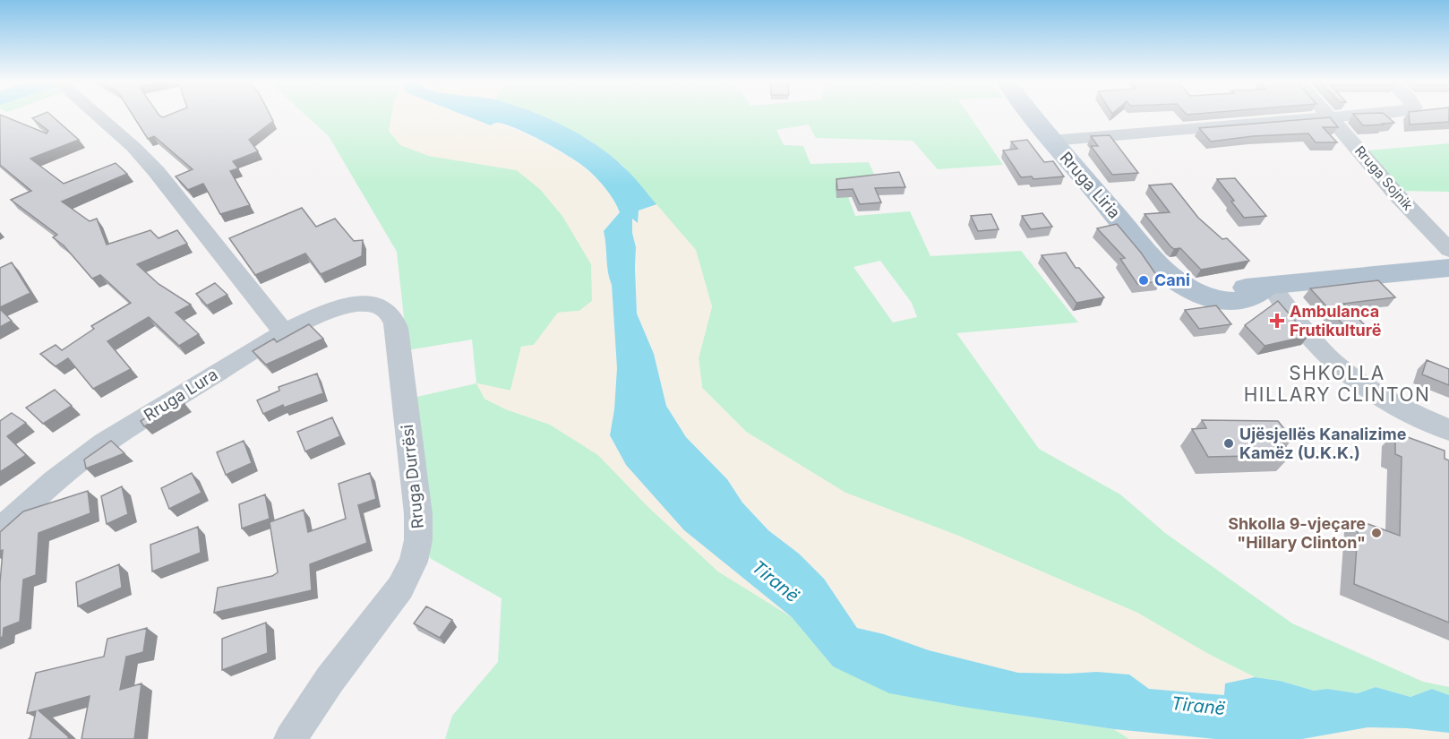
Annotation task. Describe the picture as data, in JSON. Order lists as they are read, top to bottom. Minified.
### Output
{"streets":{"main road":["Rruga Liria"],"street":["Rruga Sojnik","Rruga Lura","Rruga Durrësi"]},"crossings":[["Rruga Lura","Rruga Durrësi"]],"districts":["SHKOLLA HILLARY CLINTON"],"water":["Tiranë"],"places":{"other":["Cani","Ujësjellës Kanalizime Kamëz (U.K.K.)","Shkolla 9-vjeçare \"Hillary Clinton\""],"health":["Ambulanca Frutikulturë"]}}
